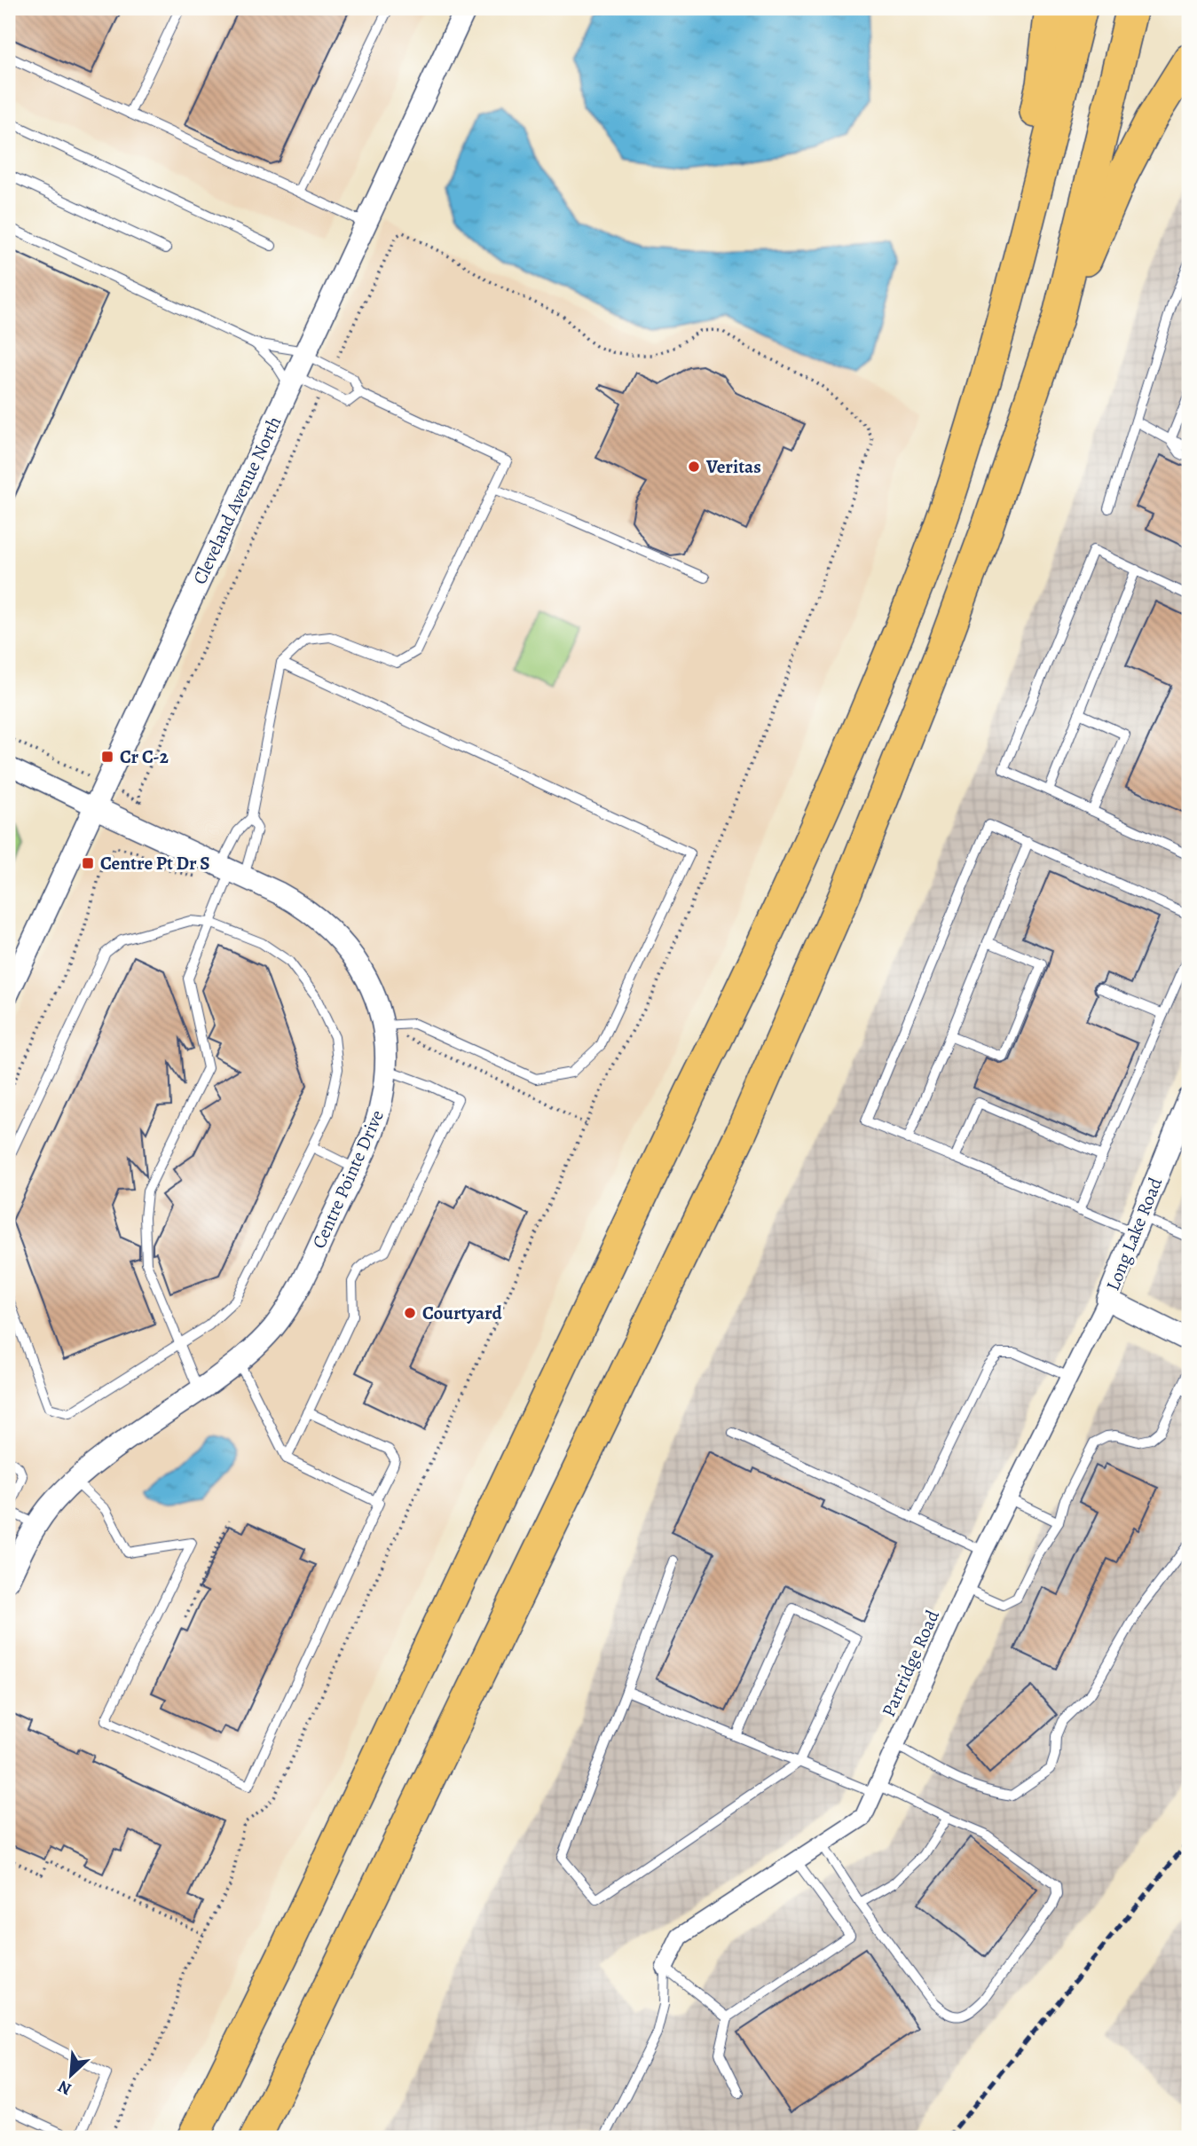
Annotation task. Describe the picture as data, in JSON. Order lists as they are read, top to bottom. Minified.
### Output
{"streets":{"street":["Cleveland Avenue North","Centre Pointe Drive","Long Lake Road","Partridge Road"]},"crossings":[["Cleveland Avenue North","Centre Pointe Drive"],["Long Lake Road","Partridge Road"]],"places":{"other":["Veritas","Courtyard"],"transit":["Cr C-2","Centre Pt Dr S"]},"north":"bottom left"}
